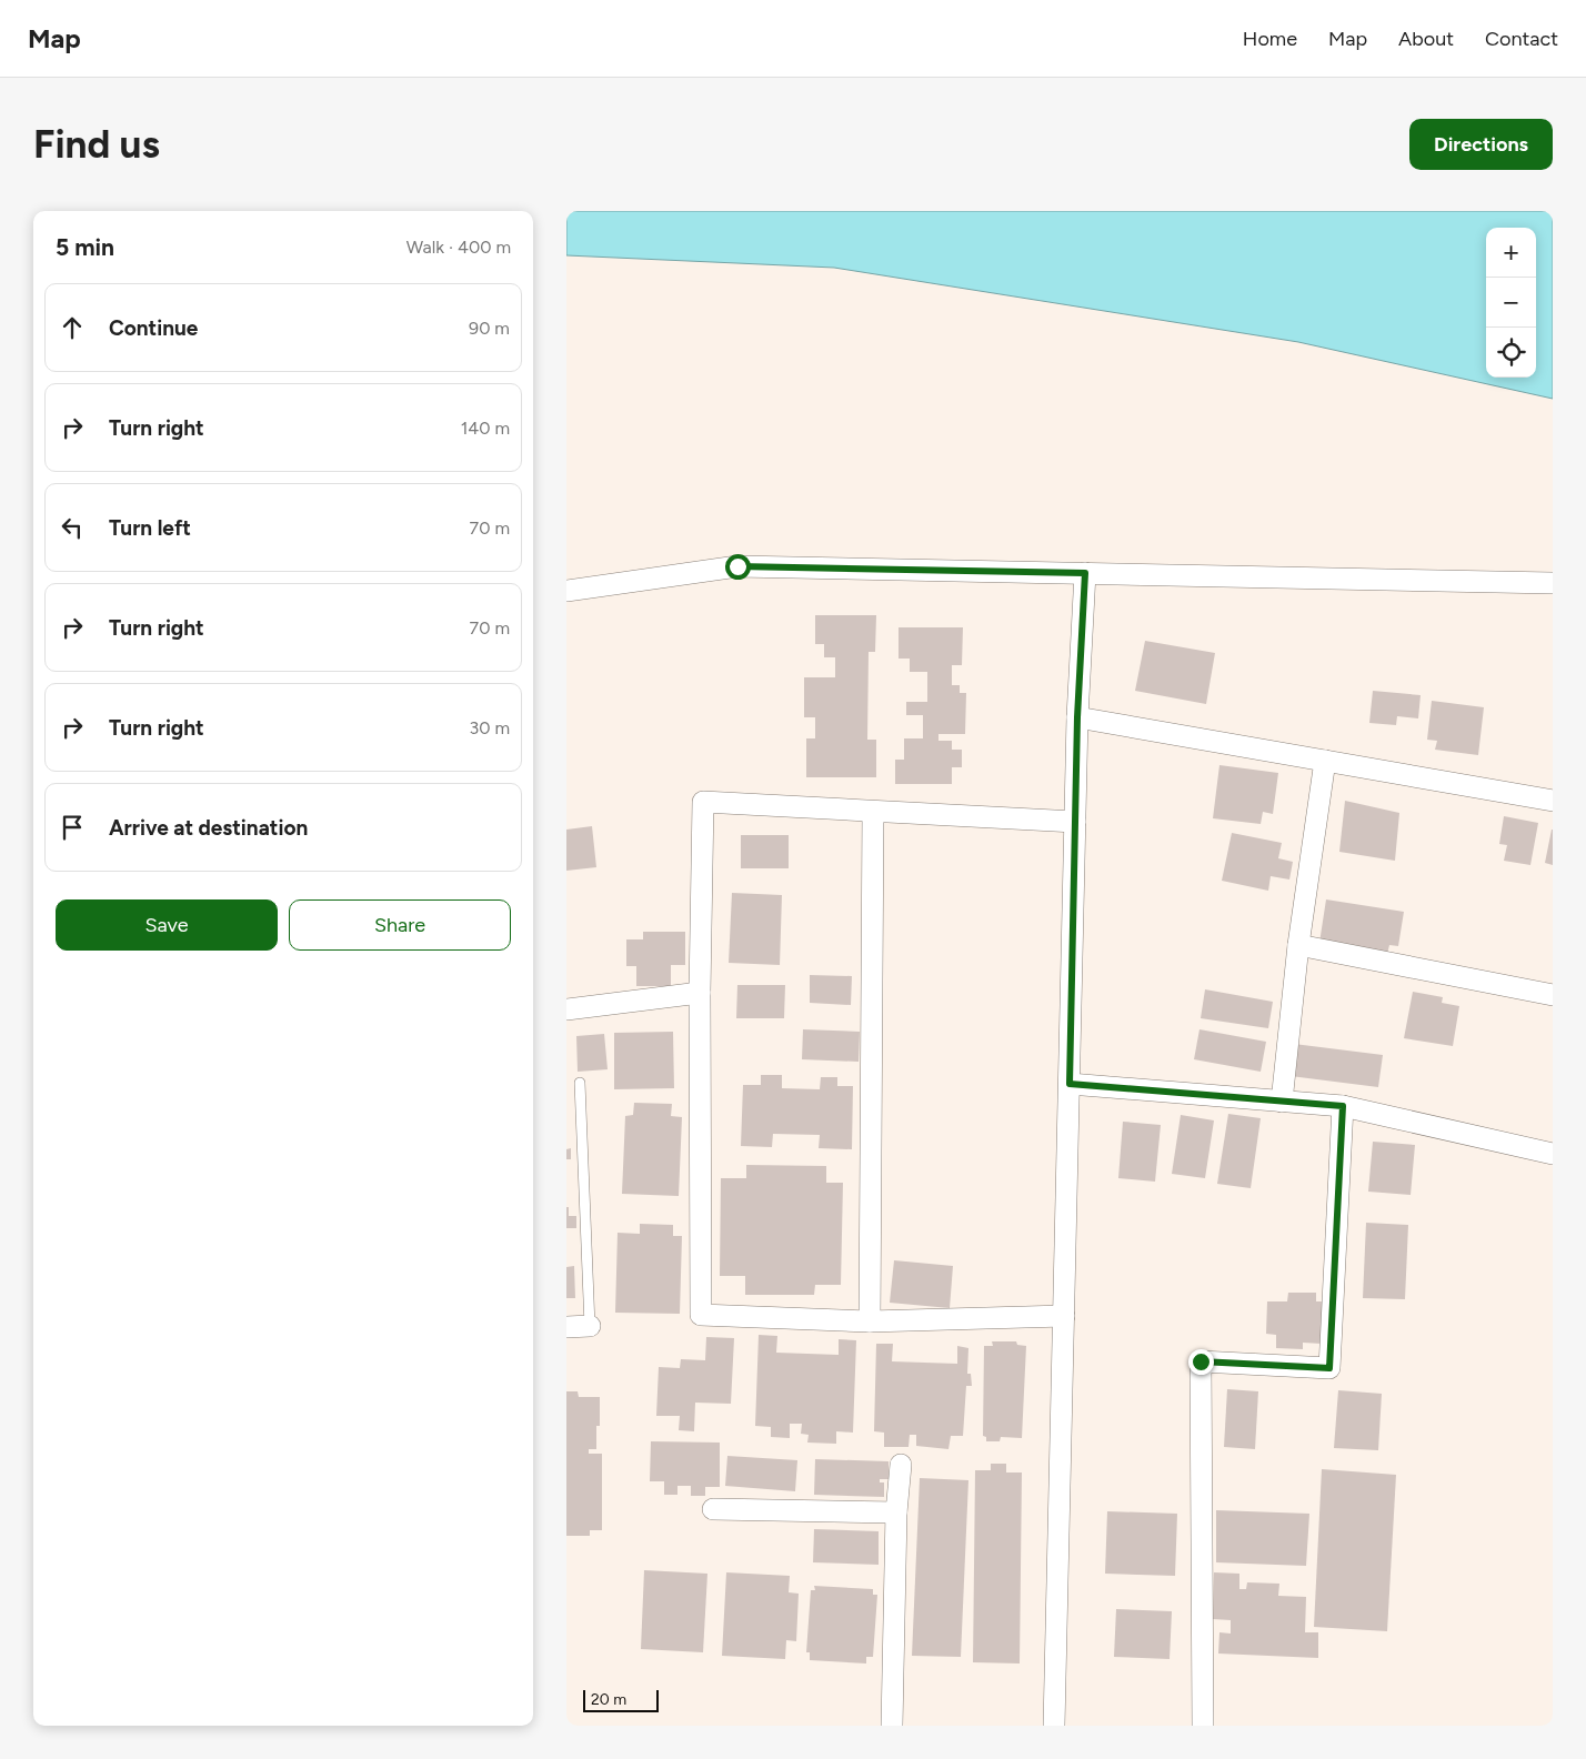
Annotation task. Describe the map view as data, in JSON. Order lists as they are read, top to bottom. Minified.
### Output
{"scale_bar":"20 m","page":{"header":"Map","nav":["Home","Map","About","Contact"],"buttons":["Directions",["Save","Share"]],"title":"Find us","heading":["5 min","Walk · 400 m"],"map_buttons":["+","−"],"list":[["Continue","90 m"],["Turn right","140 m"],["Turn left","70 m"],["Turn right","70 m"],["Turn right","30 m"],"Arrive at destination"],"scale":"20 m"}}
